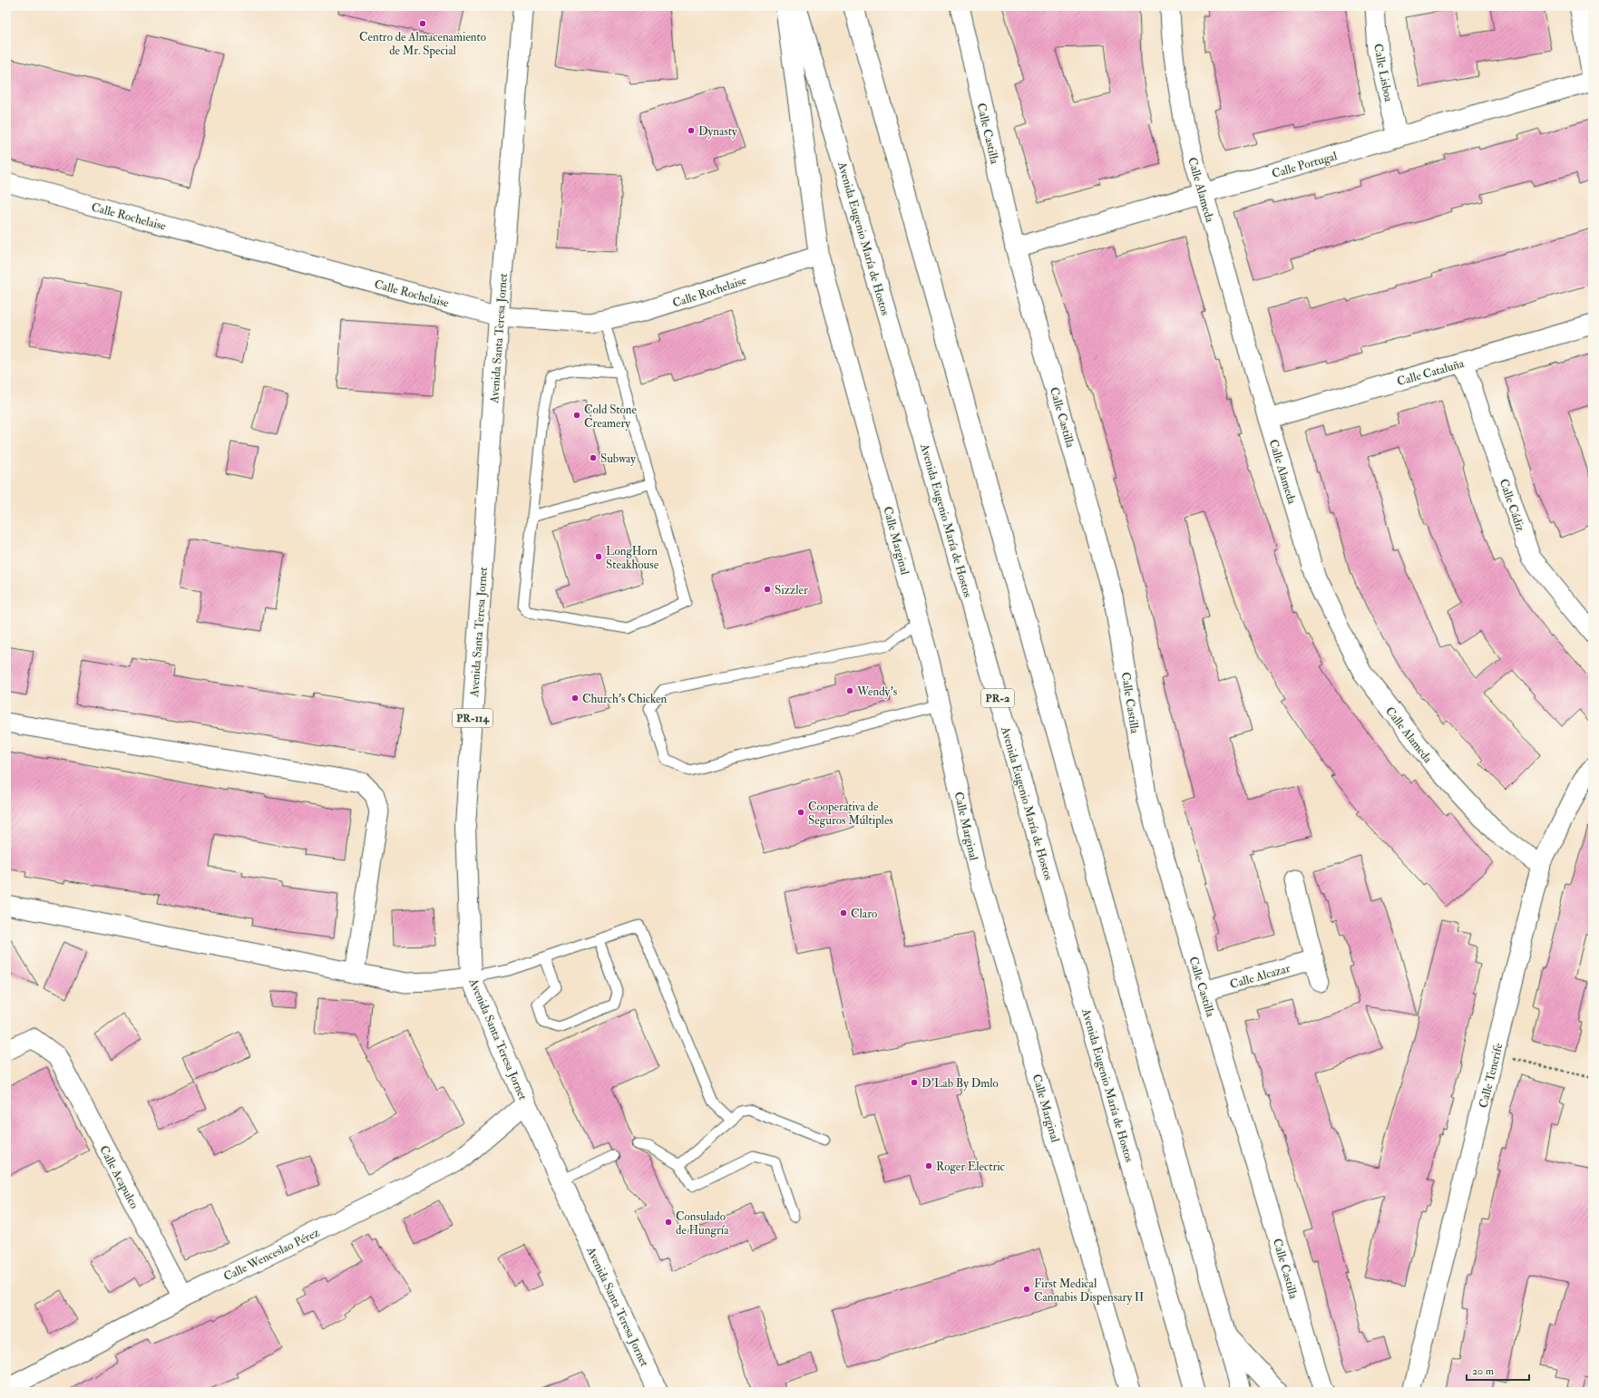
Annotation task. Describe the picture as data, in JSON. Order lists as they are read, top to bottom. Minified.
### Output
{"streets":{"main road":["Avenida Eugenio María de Hostos","Avenida Santa Teresa Jornet","PR-2","PR-114"],"street":["Calle Lisboa","Calle Castilla","Calle Portugal","Calle Alameda","Calle Rochelaise","Calle Cataluña","Calle Cádiz","Calle Marginal","Calle Alcazar","Calle Tenerife","Calle Acapulco","Calle Wenceslao Pérez"]},"crossings":[["Calle Lisboa","Calle Portugal"],["Calle Castilla","Calle Portugal"],["Calle Castilla","Calle Alcazar"],["Calle Portugal","Calle Alameda"],["Calle Alameda","Calle Cataluña"],["Calle Alameda","Calle Tenerife"],["Calle Rochelaise","Avenida Santa Teresa Jornet"],["Calle Rochelaise","Calle Marginal"],["Avenida Santa Teresa Jornet","Calle Wenceslao Pérez"],["Calle Cataluña","Calle Cádiz"],["Calle Acapulco","Calle Wenceslao Pérez"]],"places":["Centro de Almacenamiento de Mr. Special","Dynasty","Cold Stone Creamery","Subway","LongHorn Steakhouse","Sizzler","Wendy's","Church's Chicken","Cooperativa de Seguros Múltiples","Claro","D'Lab By Dmlo","Roger Electric","Consulado de Hungría","First Medical Cannabis Dispensary II"],"scale_bar":"20 m"}
